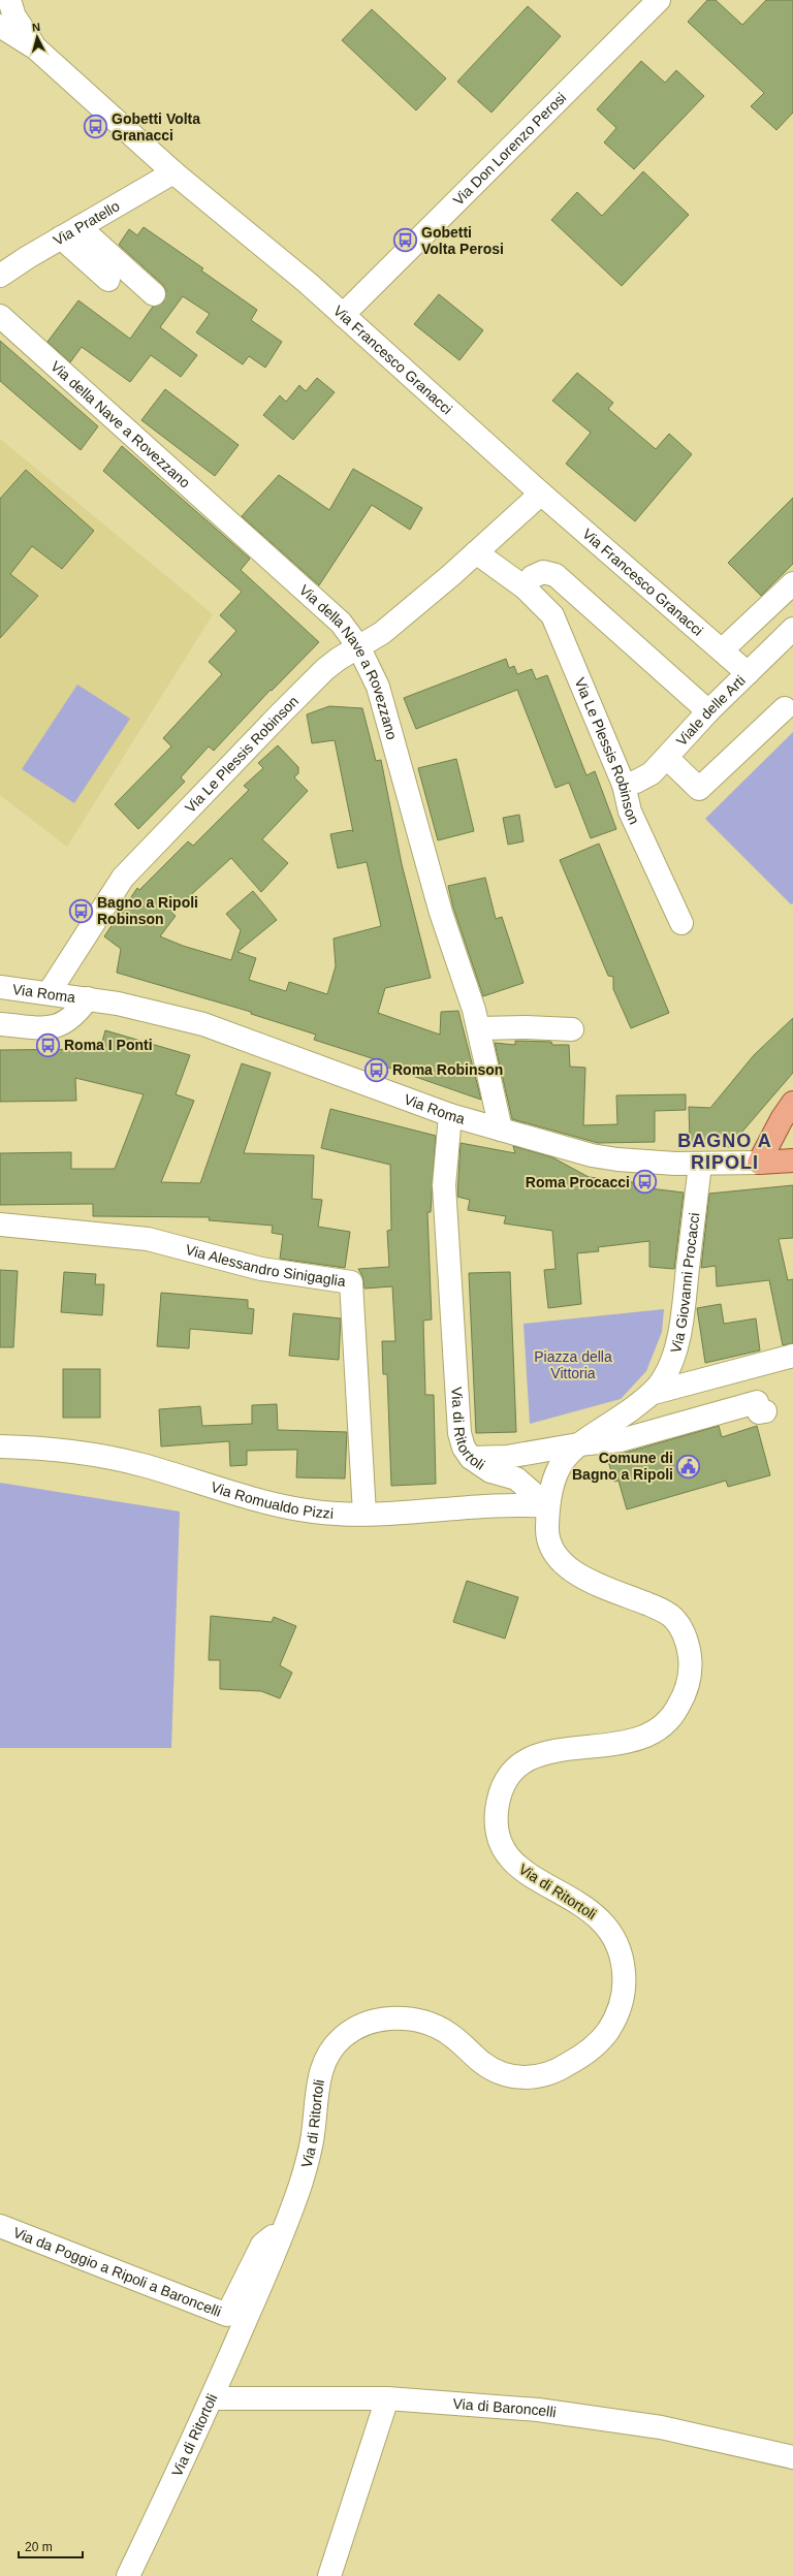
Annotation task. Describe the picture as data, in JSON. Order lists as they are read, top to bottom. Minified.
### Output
{"streets":{"main road":["Via Roma"],"street":["Via Don Lorenzo Perosi","Via Pratello","Via Francesco Granacci","Via della Nave a Rovezzano","Viale delle Arti","Via Le Plessis Robinson","Via Alessandro Sinigaglia","Via Giovanni Procacci","Via di Ritortoli","Via Romualdo Pizzi","Via da Poggio a Ripoli a Baroncelli","Via di Baroncelli"]},"crossings":[["Via Don Lorenzo Perosi","Via Francesco Granacci"],["Via Pratello","Via Francesco Granacci"],["Via Francesco Granacci","Viale delle Arti"],["Via Francesco Granacci","Via Le Plessis Robinson"],["Via della Nave a Rovezzano","Via Le Plessis Robinson"],["Via della Nave a Rovezzano","Via Roma"],["Viale delle Arti","Via Le Plessis Robinson"],["Via Le Plessis Robinson","Via Roma"],["Via Roma","Via Giovanni Procacci"],["Via Roma","Via di Ritortoli"],["Via Alessandro Sinigaglia","Via Romualdo Pizzi"],["Via di Ritortoli","Via Romualdo Pizzi"],["Via di Ritortoli","Via da Poggio a Ripoli a Baroncelli"],["Via di Ritortoli","Via di Baroncelli"]],"districts":["BAGNO A RIPOLI"],"parks":["Piazza della Vittoria"],"places":{"bus stop":["Gobetti Volta Granacci","Gobetti Volta Perosi","Bagno a Ripoli Robinson","Roma I Ponti","Roma Robinson","Roma Procacci"],"public building":["Comune di Bagno a Ripoli"]},"scale_bar":"20 m","north":"top"}
